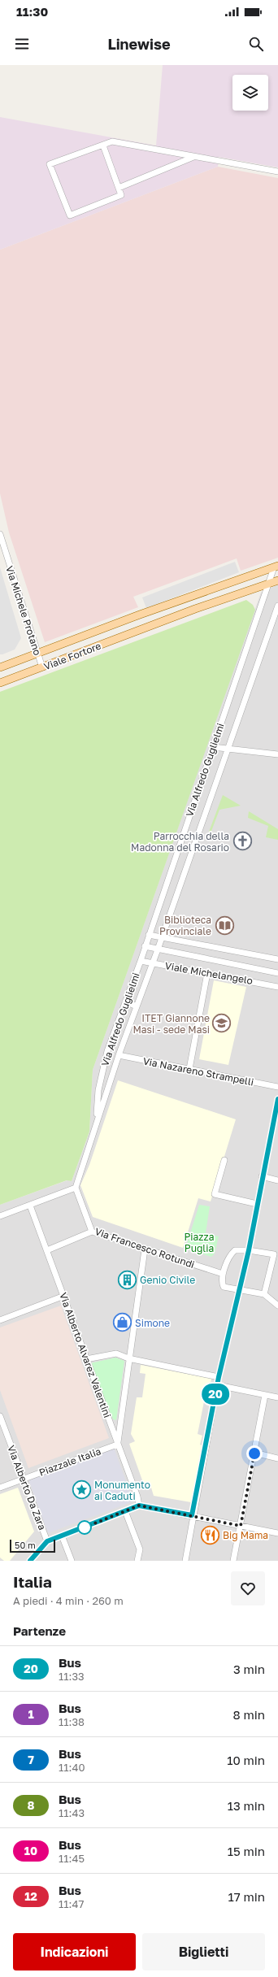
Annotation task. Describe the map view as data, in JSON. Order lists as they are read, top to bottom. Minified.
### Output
{"streets":{"main road":["Viale Fortore"],"street":["Via Michele Protano","Via Alfredo Guglielmi","Viale Michelangelo","Via Nazareno Strampelli","Via Francesco Rotundi","Via Alberto Alvarez Valentini","Piazzale Italia","Via Alberto Da Zara"]},"crossings":[["Via Michele Protano","Viale Fortore"],["Viale Fortore","Via Alfredo Guglielmi"],["Via Alfredo Guglielmi","Viale Michelangelo"],["Via Alfredo Guglielmi","Via Nazareno Strampelli"],["Via Alfredo Guglielmi","Via Francesco Rotundi"],["Via Alberto Alvarez Valentini","Piazzale Italia"],["Piazzale Italia","Via Alberto Da Zara"]],"parks":["Piazza Puglia"],"places":{"church":["Parrocchia della Madonna del Rosario"],"library":["Biblioteca Provinciale"],"school or university":["ITET Giannone Masi - sede Masi"],"building":["Genio Civile"],"shop":["Simone"],"place":["Monumento ai Caduti"],"restaurant":["Big Mama"]},"lines":["bus line 20"],"scale_bar":"50 m","page":{"status":"11:30","header":"Linewise","on_map":"20","scale":"50 m","heading":[["Italia","A piedi · 4 min · 260 m"],"Partenze"],"list":[{"mark":"20","name":"Bus","note":"11:33","value":"3 min"},{"mark":"1","name":"Bus","note":"11:38","value":"8 min"},{"mark":"7","name":"Bus","note":"11:40","value":"10 min"},{"mark":"8","name":"Bus","note":"11:43","value":"13 min"},{"mark":"10","name":"Bus","note":"11:45","value":"15 min"},{"mark":"12","name":"Bus","note":"11:47","value":"17 min"}],"buttons":["Indicazioni","Biglietti"]}}
